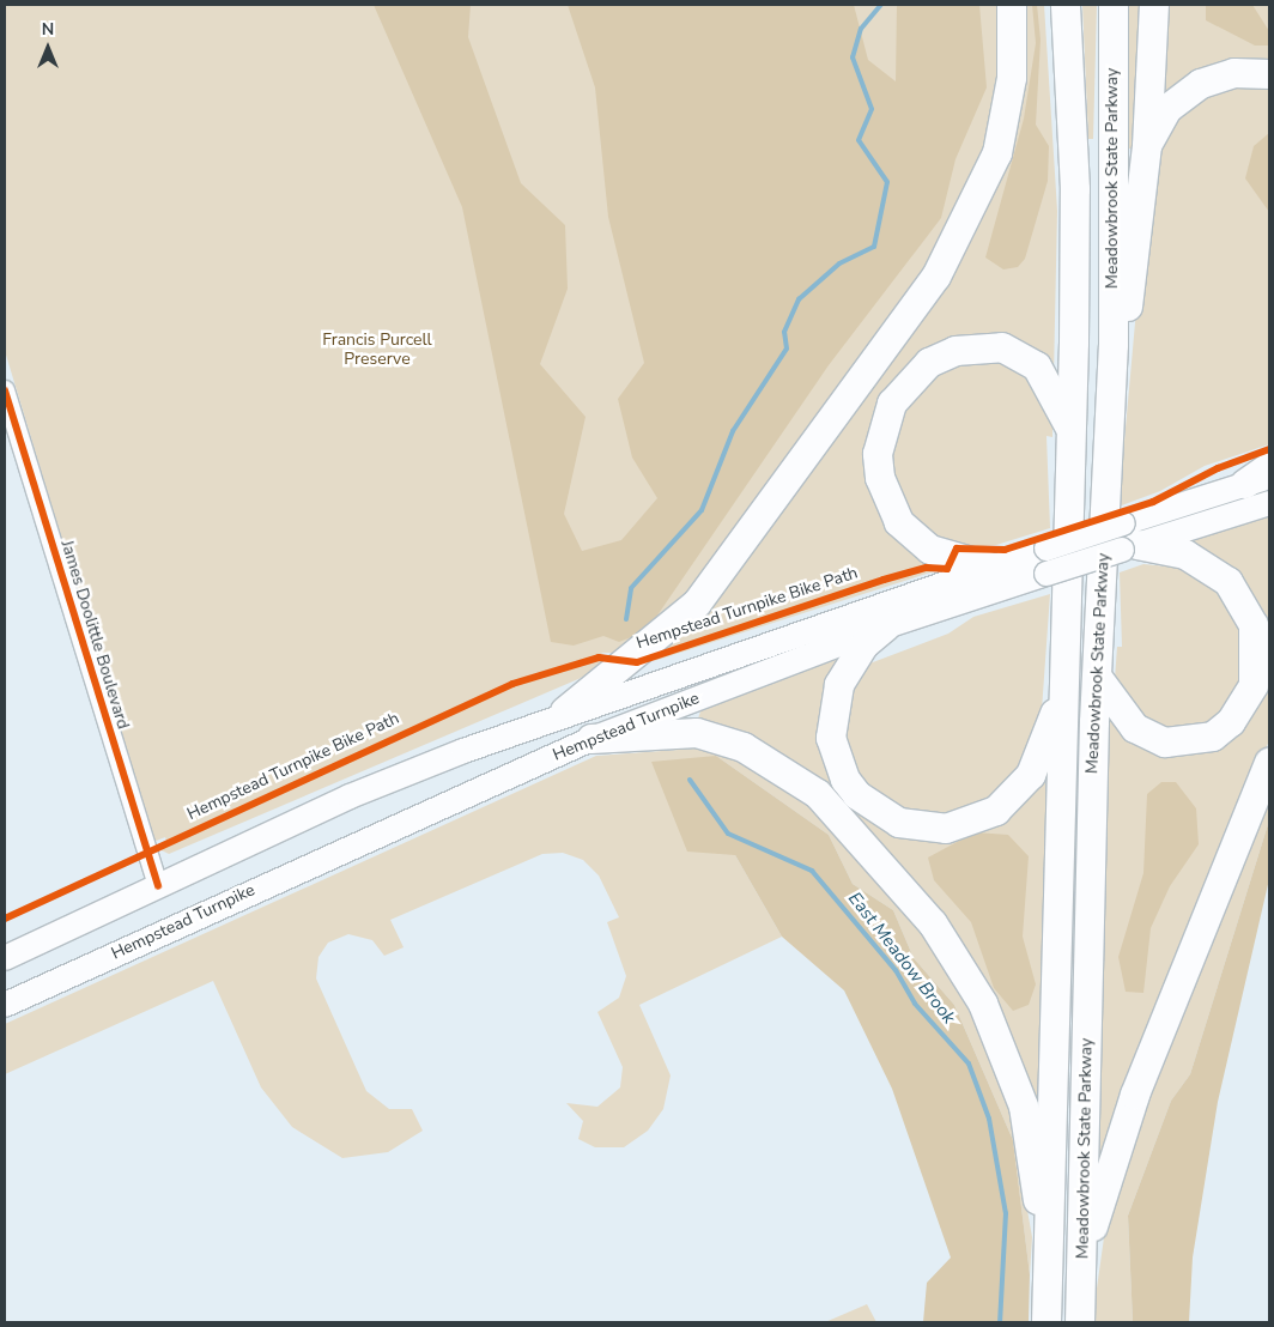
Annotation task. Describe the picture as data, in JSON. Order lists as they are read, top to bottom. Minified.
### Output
{"streets":{"highway":["Meadowbrook State Parkway"],"main road":["Hempstead Turnpike"],"street":["James Doolittle Boulevard"],"cycle path":["Hempstead Turnpike Bike Path"]},"crossings":[["James Doolittle Boulevard","Hempstead Turnpike"]],"water":["East Meadow Brook"],"parks":["Francis Purcell Preserve"],"north":"top"}
